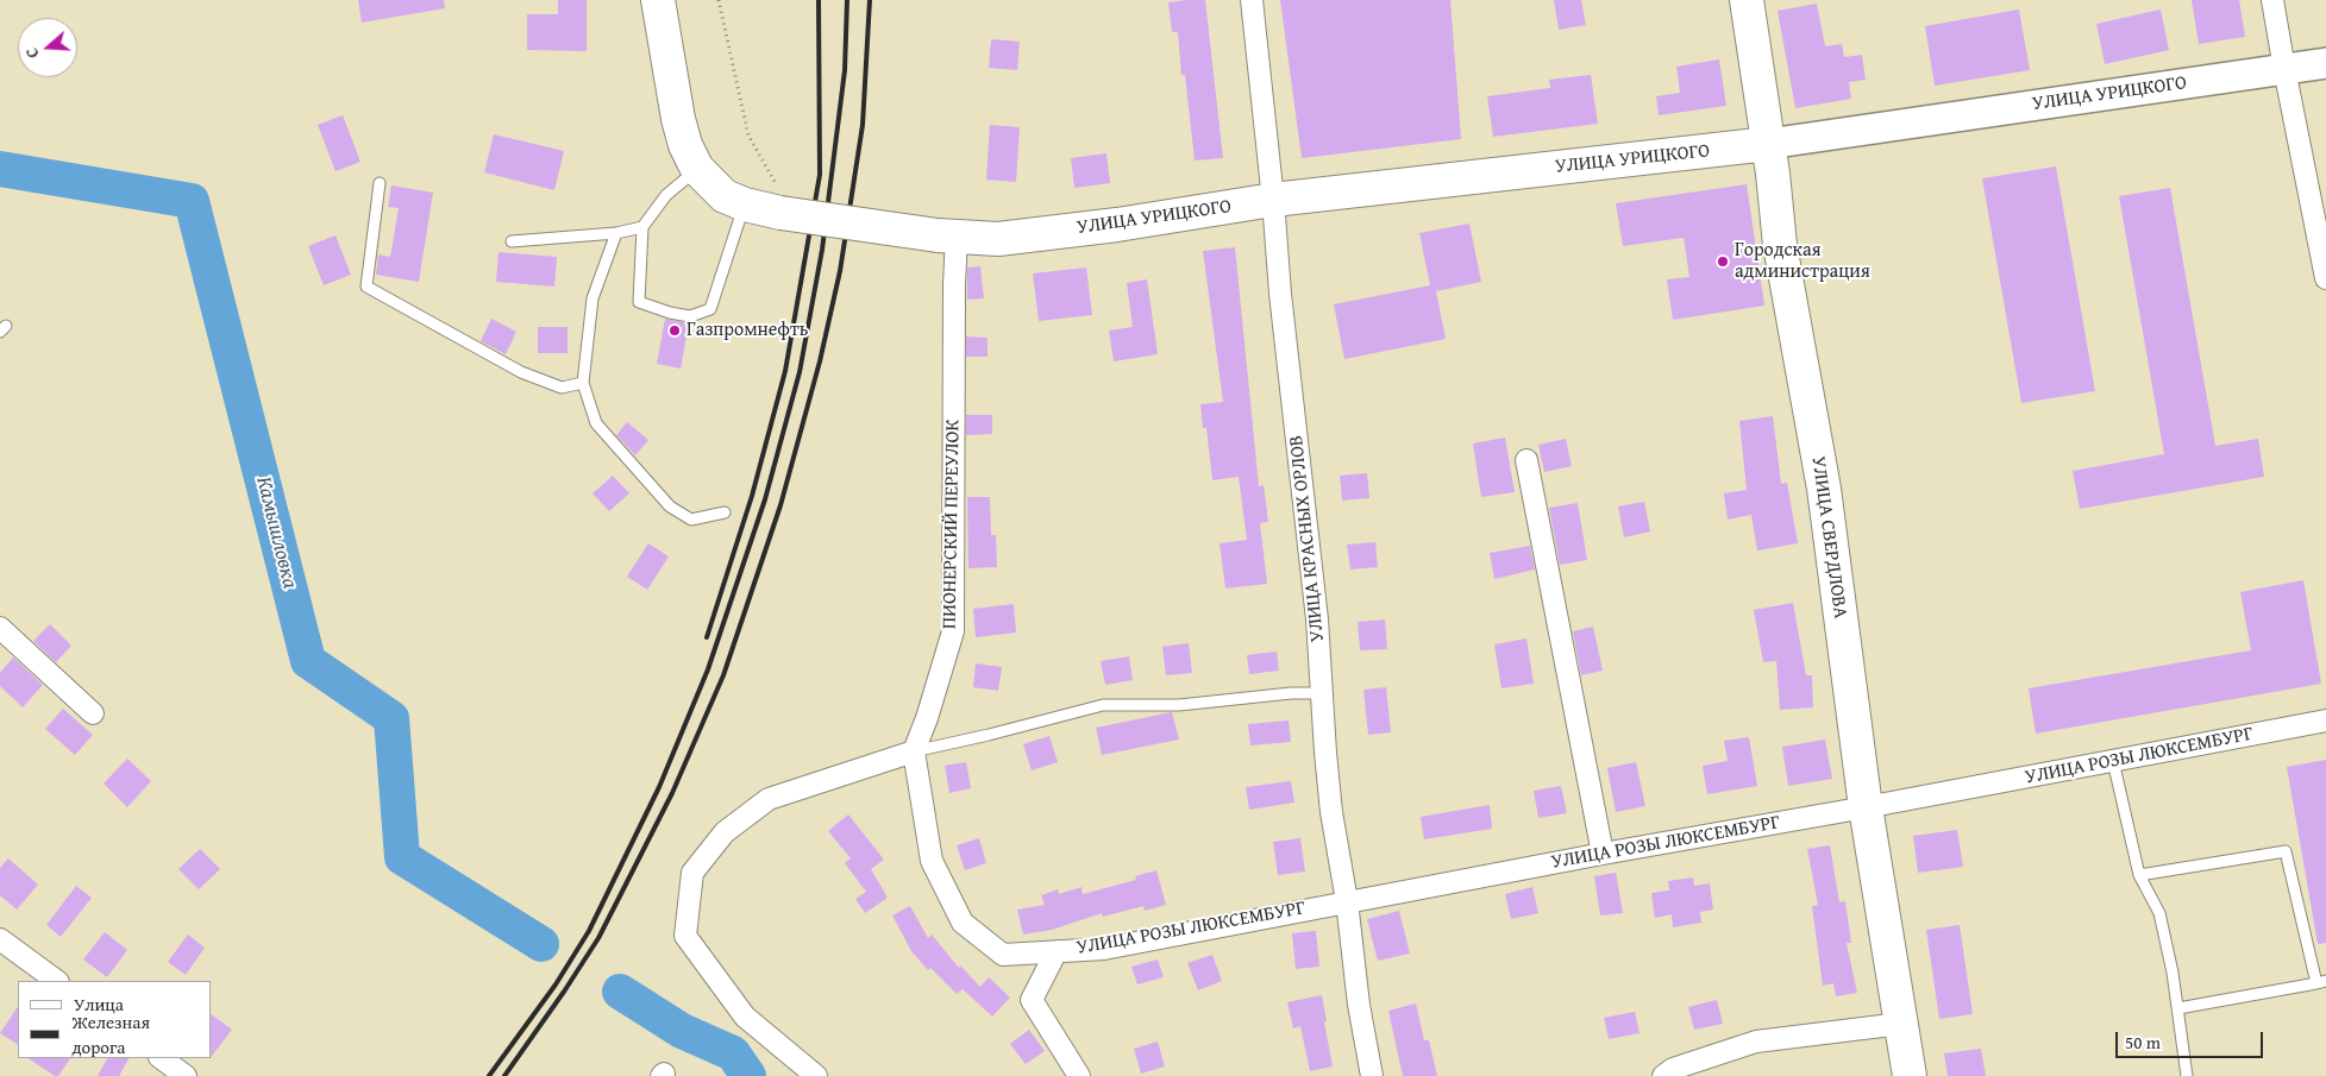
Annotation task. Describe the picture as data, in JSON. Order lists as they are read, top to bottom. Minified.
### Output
{"streets":{"main road":["УЛИЦА УРИЦКОГО","УЛИЦА СВЕРДЛОВА"],"street":["ПИОНЕРСКИЙ ПЕРЕУЛОК","УЛИЦА КРАСНЫХ ОРЛОВ","УЛИЦА РОЗЫ ЛЮКСЕМБУРГ"]},"crossings":[["УЛИЦА УРИЦКОГО","ПИОНЕРСКИЙ ПЕРЕУЛОК"],["УЛИЦА УРИЦКОГО","УЛИЦА СВЕРДЛОВА"],["УЛИЦА УРИЦКОГО","УЛИЦА КРАСНЫХ ОРЛОВ"],["ПИОНЕРСКИЙ ПЕРЕУЛОК","УЛИЦА РОЗЫ ЛЮКСЕМБУРГ"],["УЛИЦА СВЕРДЛОВА","УЛИЦА РОЗЫ ЛЮКСЕМБУРГ"],["УЛИЦА КРАСНЫХ ОРЛОВ","УЛИЦА РОЗЫ ЛЮКСЕМБУРГ"]],"water":["Камышловка"],"places":["Городская администрация","Газпромнефть"],"legend":["Улица","Железная дорога"],"scale_bar":"50 m","north":"left"}
